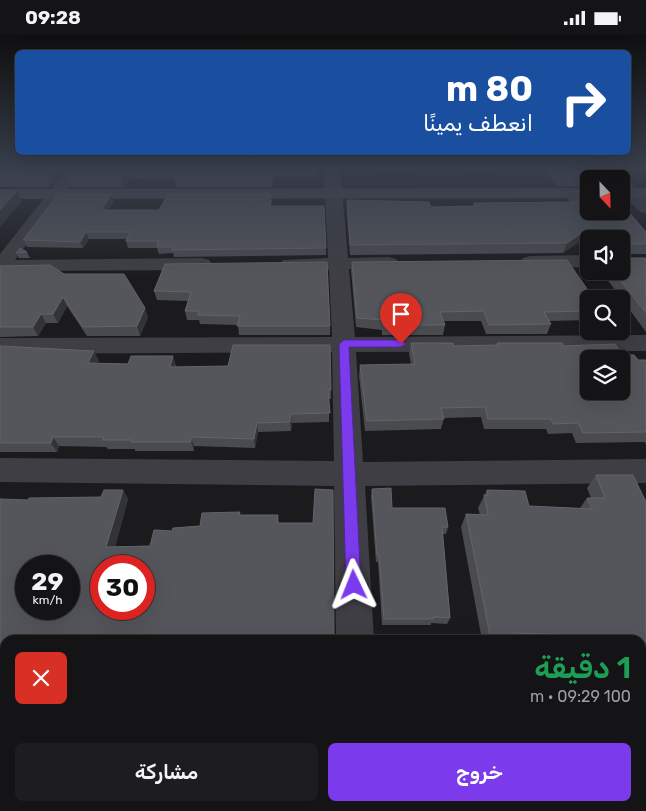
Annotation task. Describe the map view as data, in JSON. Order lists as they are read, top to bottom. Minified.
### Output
{"north":"bottom","page":{"status":"09:28","turn":["80 m","انعطف يمينًا"],"speed":"29 km/h","limit":"30","heading":["1 دقيقة","100 m · 09:29"],"buttons":["خروج","مشاركة"]}}
